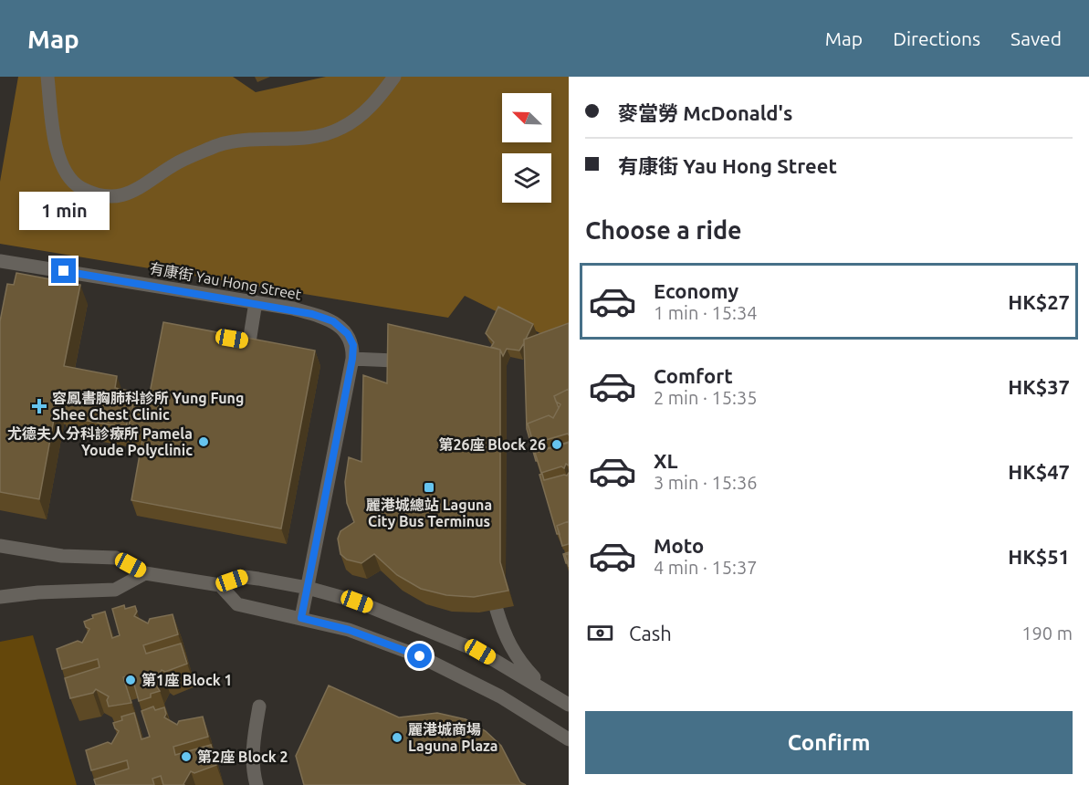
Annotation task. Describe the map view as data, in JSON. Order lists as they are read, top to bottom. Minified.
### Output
{"streets":{"street":["有康街 Yau Hong Street"]},"places":{"health":["容鳳書胸肺科診所 Yung Fung Shee Chest Clinic"],"other":["尤德夫人分科診療所 Pamela Youde Polyclinic","第26座 Block 26","第1座 Block 1","麗港城商場 Laguna Plaza","第2座 Block 2"],"transit":["麗港城總站 Laguna City Bus Terminus"]},"north":"top left","page":{"header":"Map","nav":["Map","Directions","Saved"],"banner":["麥當勞 McDonald's","有康街 Yau Hong Street"],"bubble":"1 min","heading":"Choose a ride","list":[{"name":"Economy","note":"1 min · 15:34","value":"HK$27"},{"name":"Comfort","note":"2 min · 15:35","value":"HK$37"},{"name":"XL","note":"3 min · 15:36","value":"HK$47"},{"name":"Moto","note":"4 min · 15:37","value":"HK$51"}],"pay":["Cash","190 m"],"buttons":"Confirm"}}
